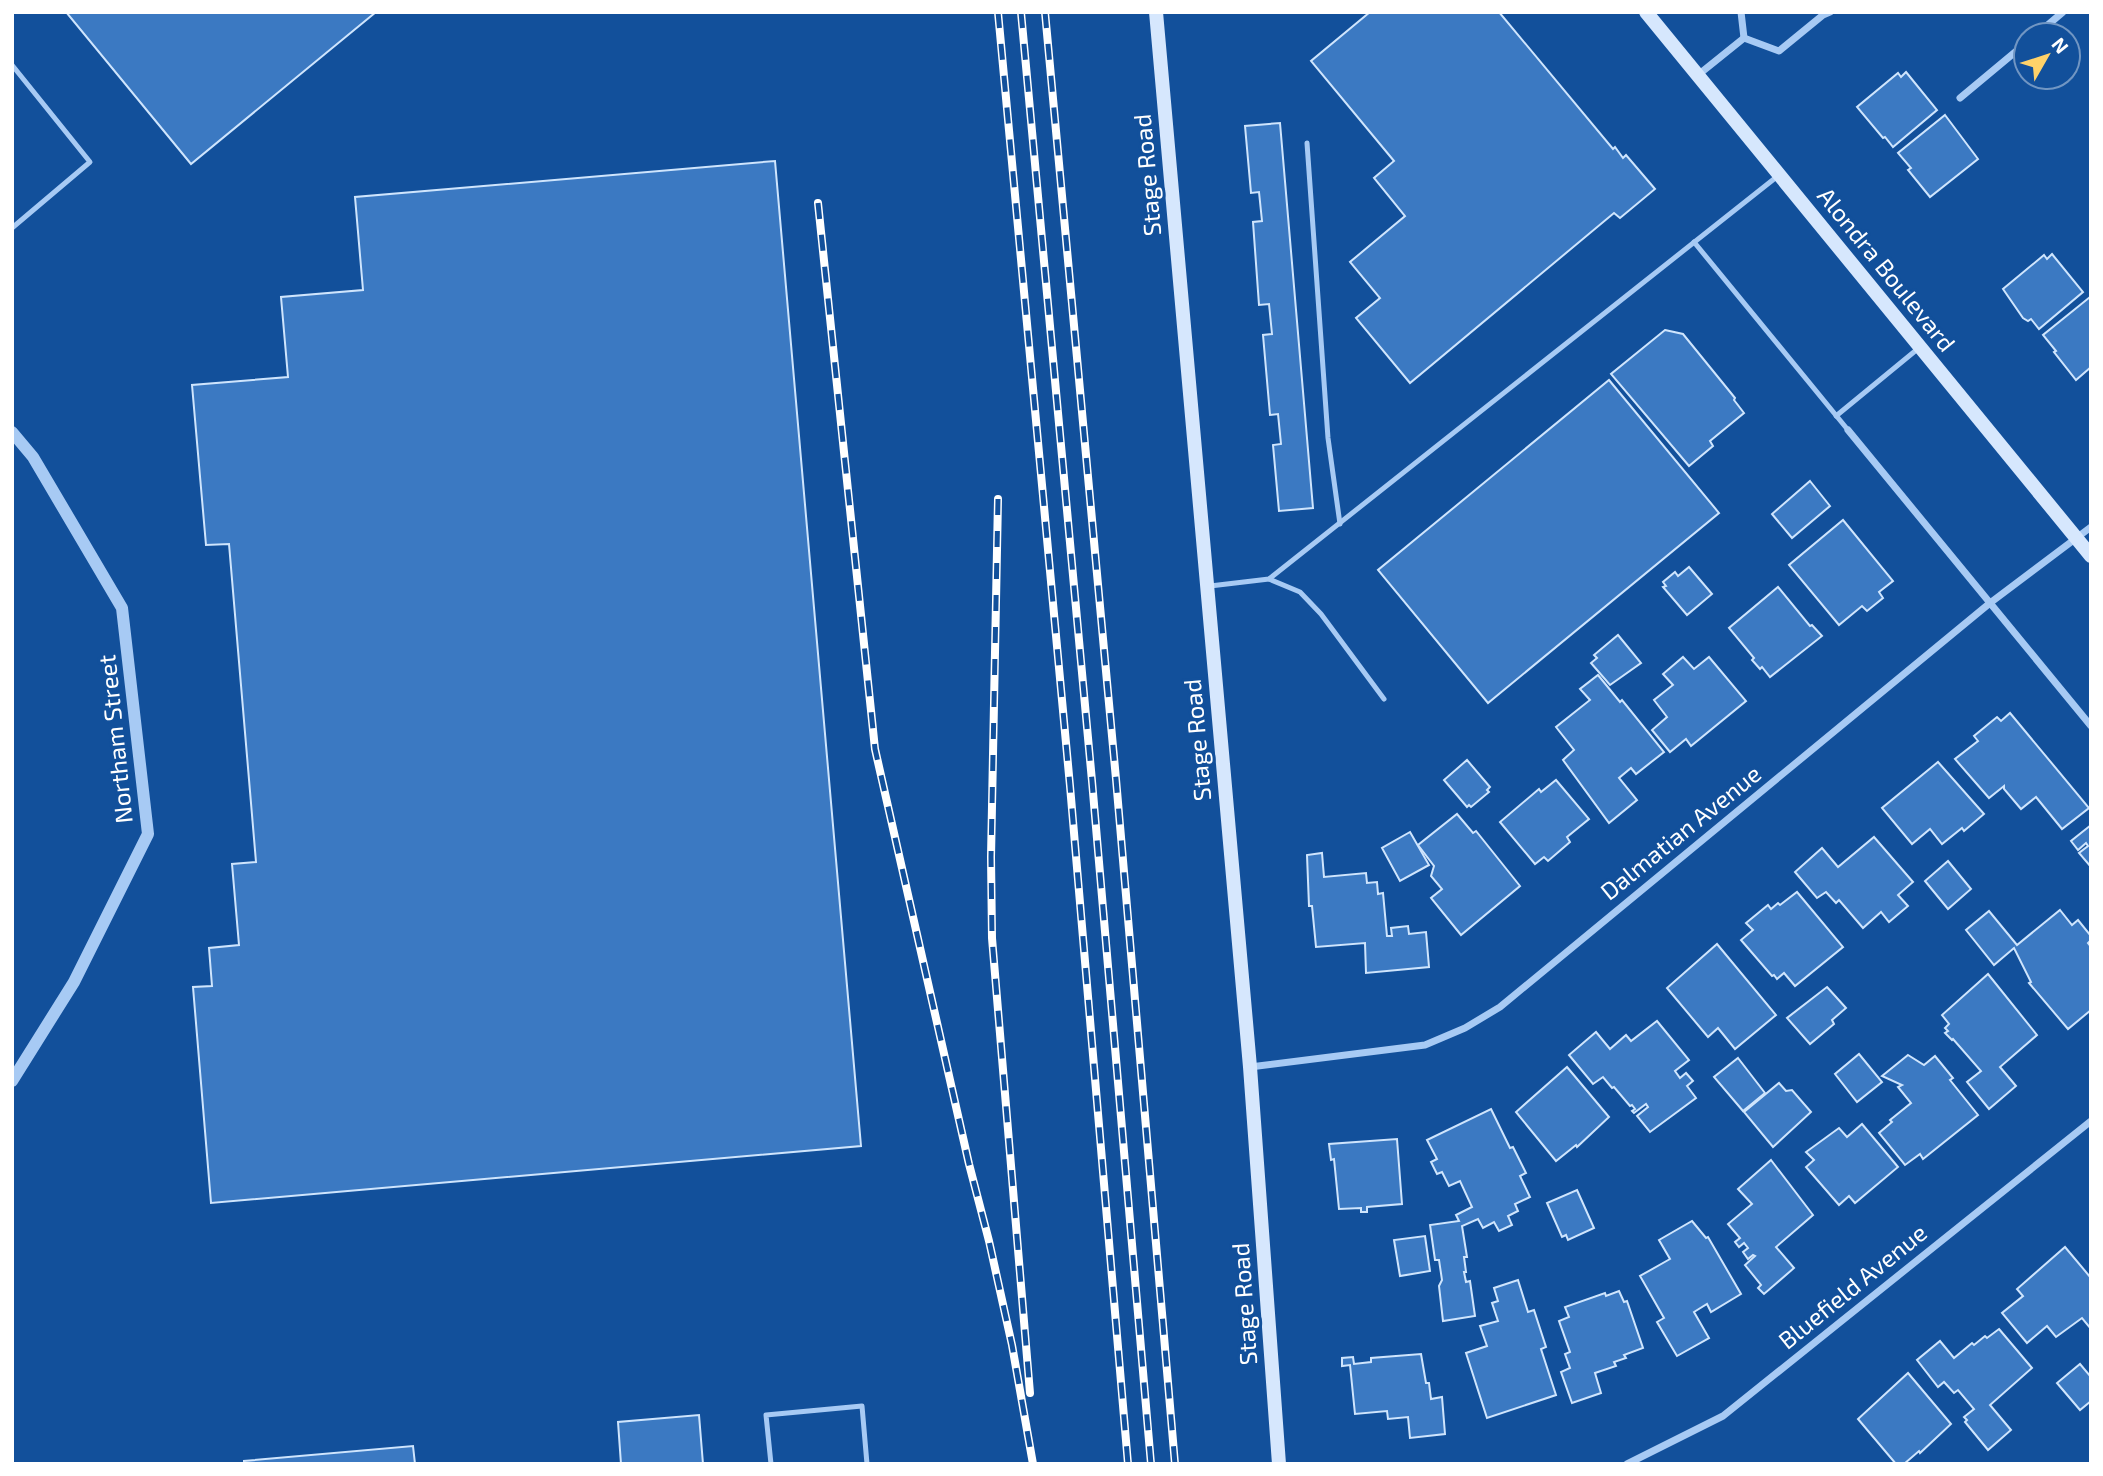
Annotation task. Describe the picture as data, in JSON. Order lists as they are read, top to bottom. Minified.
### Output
{"streets":{"main road":["Stage Road","Alondra Boulevard"],"street":["Northam Street","Dalmatian Avenue","Bluefield Avenue"]},"crossings":[["Stage Road","Dalmatian Avenue"],["Alondra Boulevard","Dalmatian Avenue"]],"north":"top right"}
